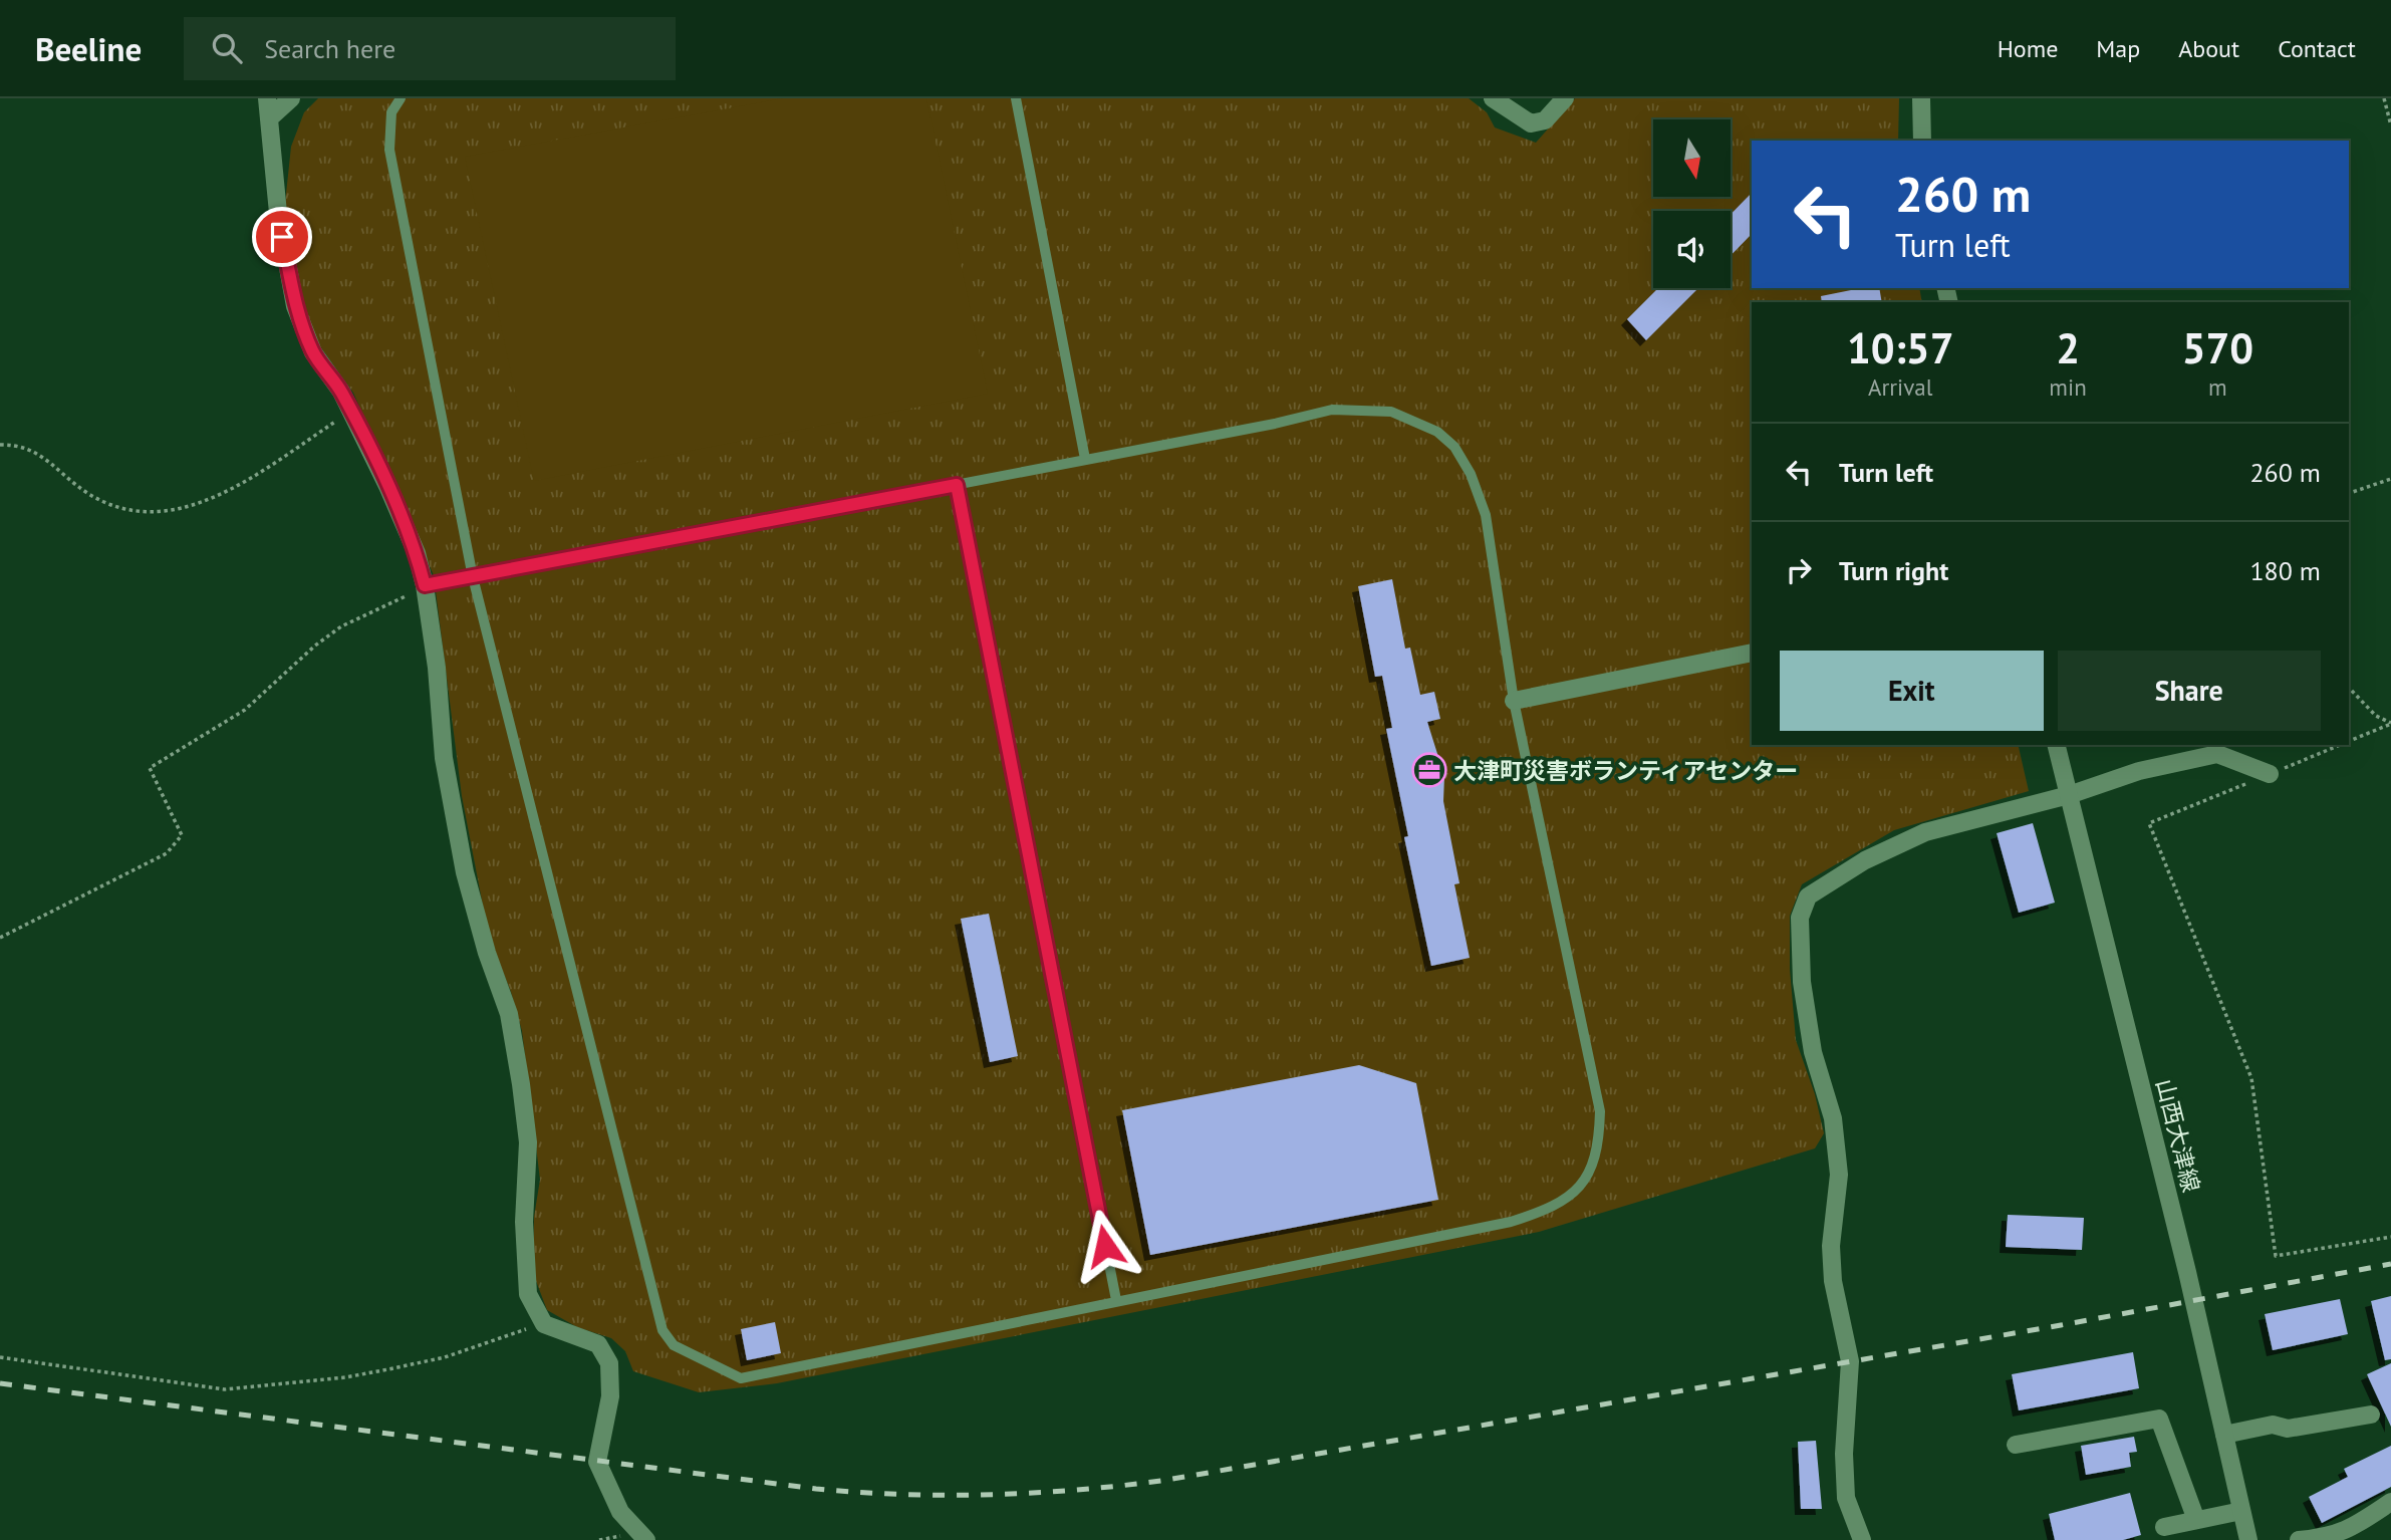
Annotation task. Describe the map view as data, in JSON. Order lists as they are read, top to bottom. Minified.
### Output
{"streets":{"street":["山西大津線"]},"places":{"office":["大津町災害ボランティアセンター"]},"north":"bottom","page":{"header":"Beeline","search":"Search here","nav":["Home","Map","About","Contact"],"turn":["260 m","Turn left"],"eta":["10:57","Arrival","2","min","570","m"],"list":[{"name":"Turn left","value":"260 m"},{"name":"Turn right","value":"180 m"}],"buttons":["Exit","Share"]}}
